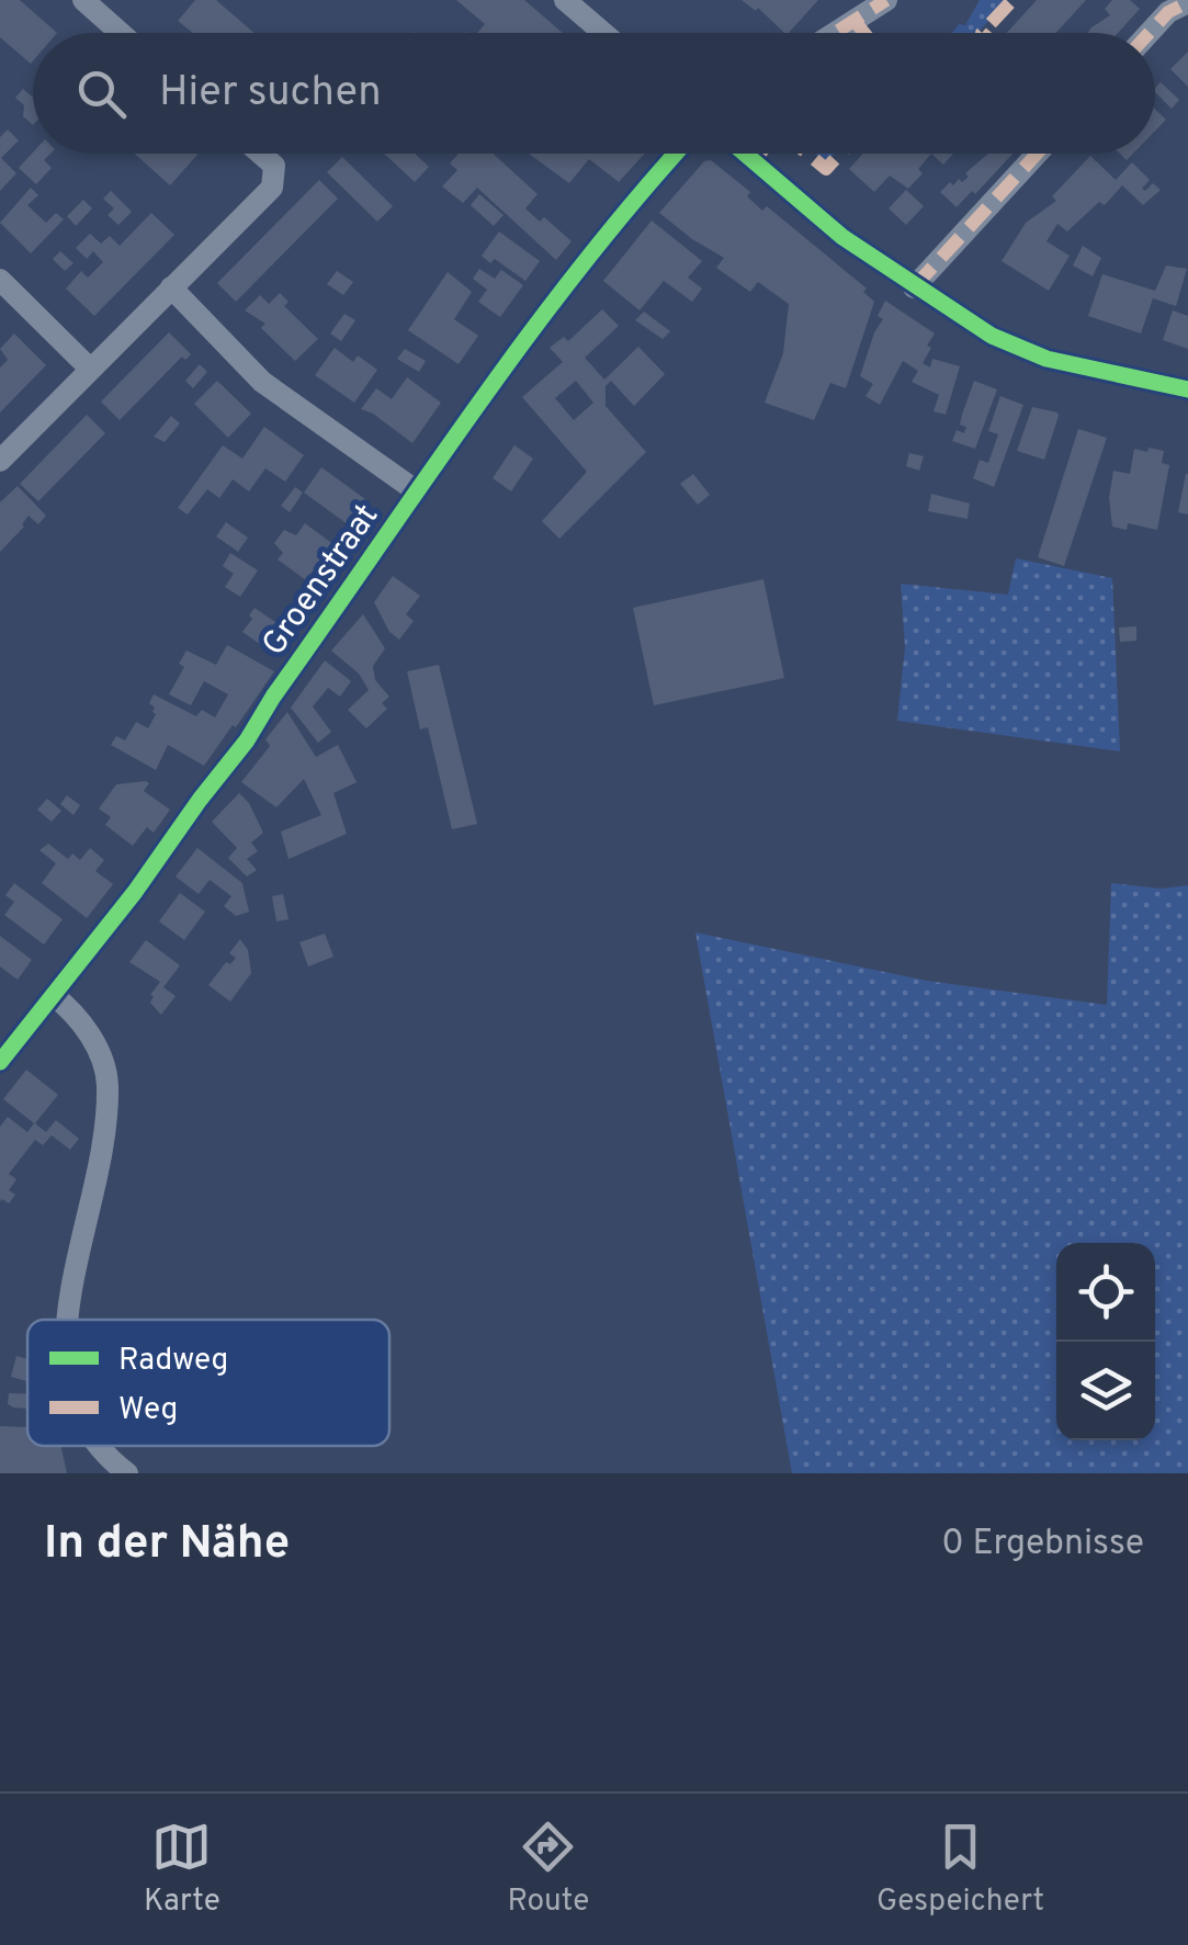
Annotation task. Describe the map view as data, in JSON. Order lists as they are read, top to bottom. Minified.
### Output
{"streets":{"street":["Groenstraat"]},"legend":["Radweg","Weg"],"page":{"search":"Hier suchen","heading":["In der Nähe","0 Ergebnisse"],"nav":["Karte","Route","Gespeichert"]}}
